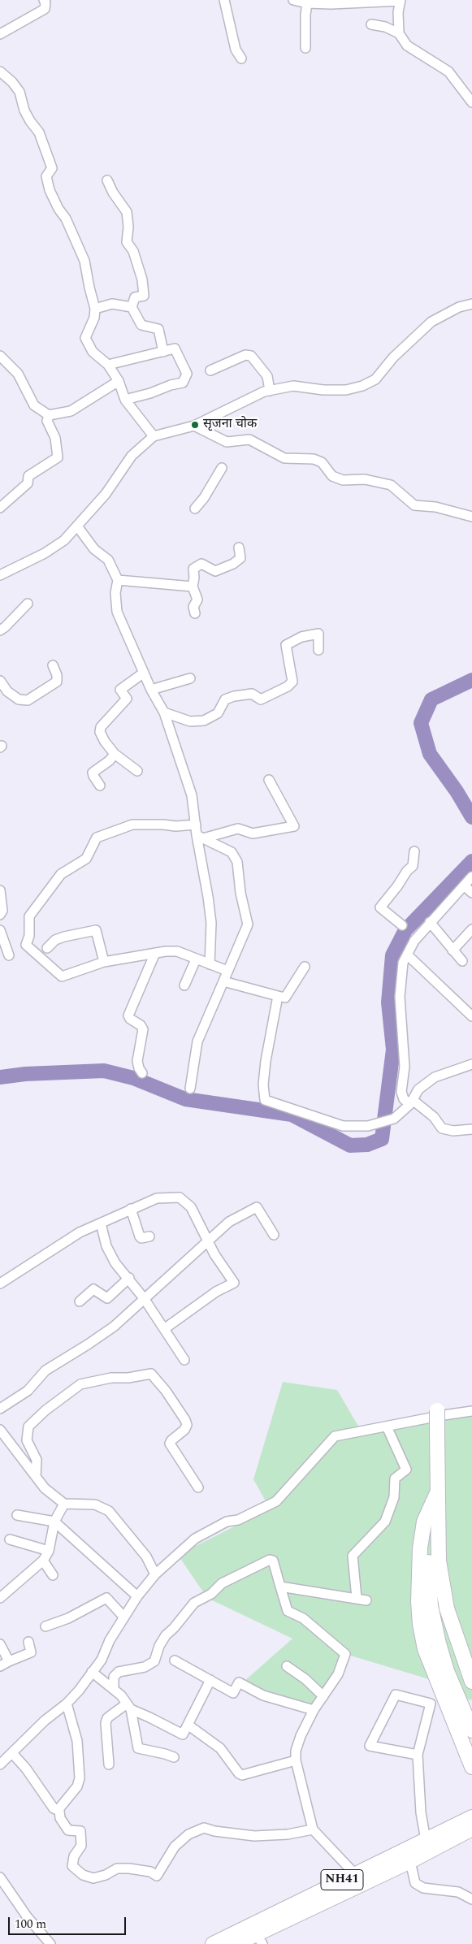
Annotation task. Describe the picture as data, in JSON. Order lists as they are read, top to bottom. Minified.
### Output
{"streets":{"highway":["NH41"]},"places":["सृजना चोक"],"scale_bar":"100 m"}
